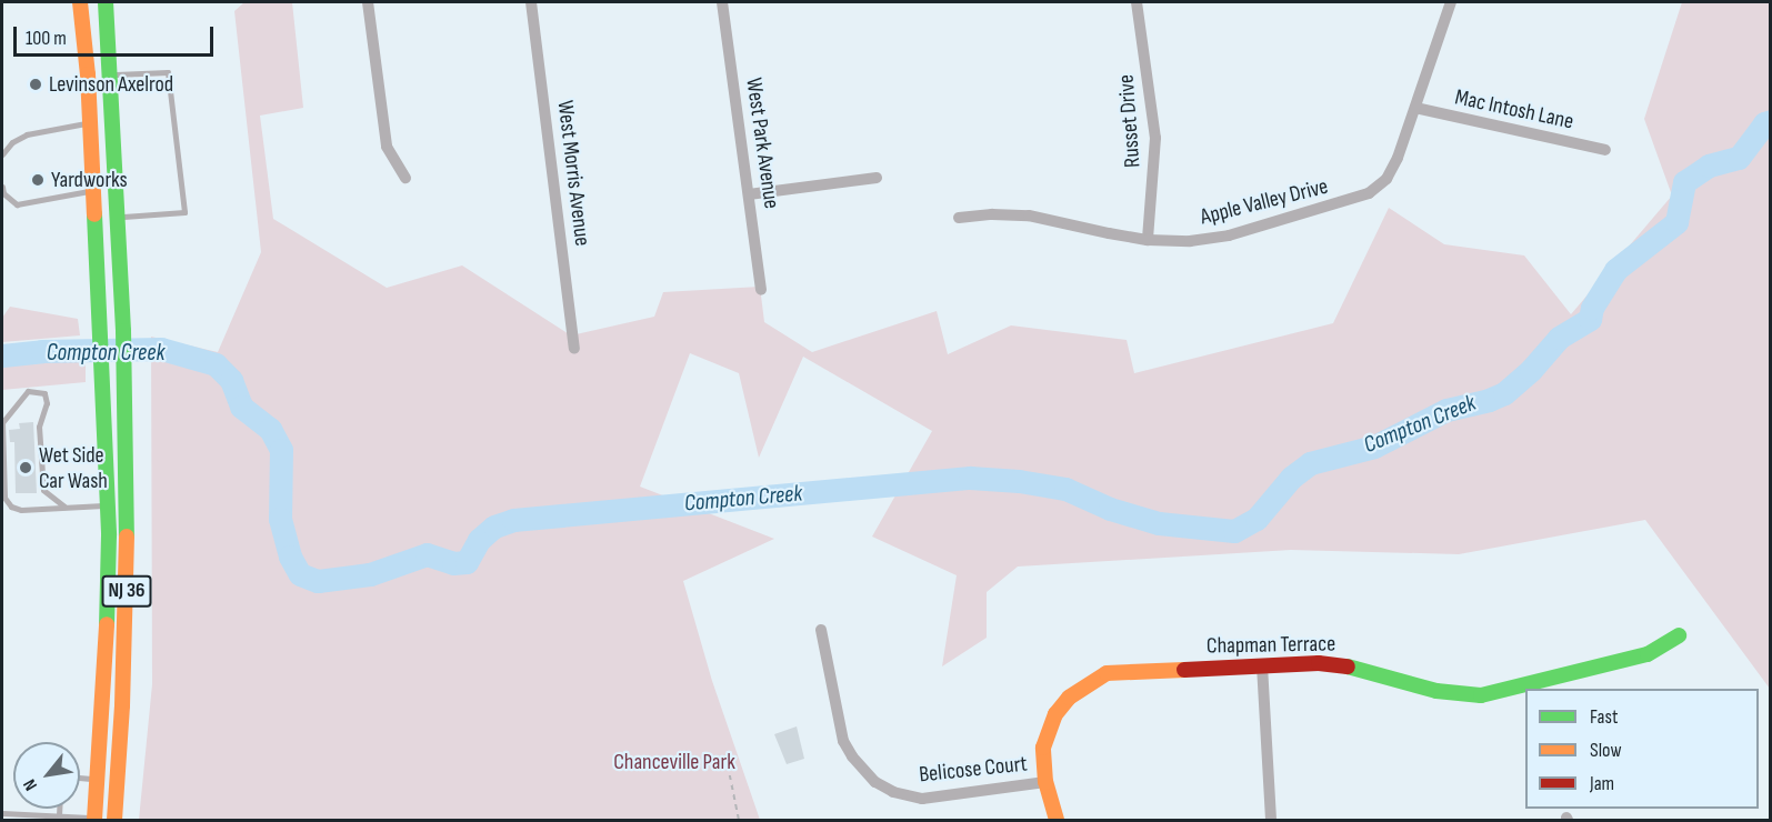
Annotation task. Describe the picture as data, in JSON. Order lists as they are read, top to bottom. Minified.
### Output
{"streets":{"main road":["NJ 36","Chapman Terrace"],"street":["Mac Intosh Lane","Russet Drive","West Park Avenue","West Morris Avenue","Apple Valley Drive","Belicose Court"]},"crossings":[["Mac Intosh Lane","Apple Valley Drive"],["Russet Drive","Apple Valley Drive"],["Chapman Terrace","Belicose Court"]],"water":["Compton Creek"],"parks":["Chanceville Park"],"places":["Levinson Axelrod","Yardworks","Wet Side Car Wash"],"legend":["Fast","Slow","Jam"],"scale_bar":"100 m","north":"bottom left"}
